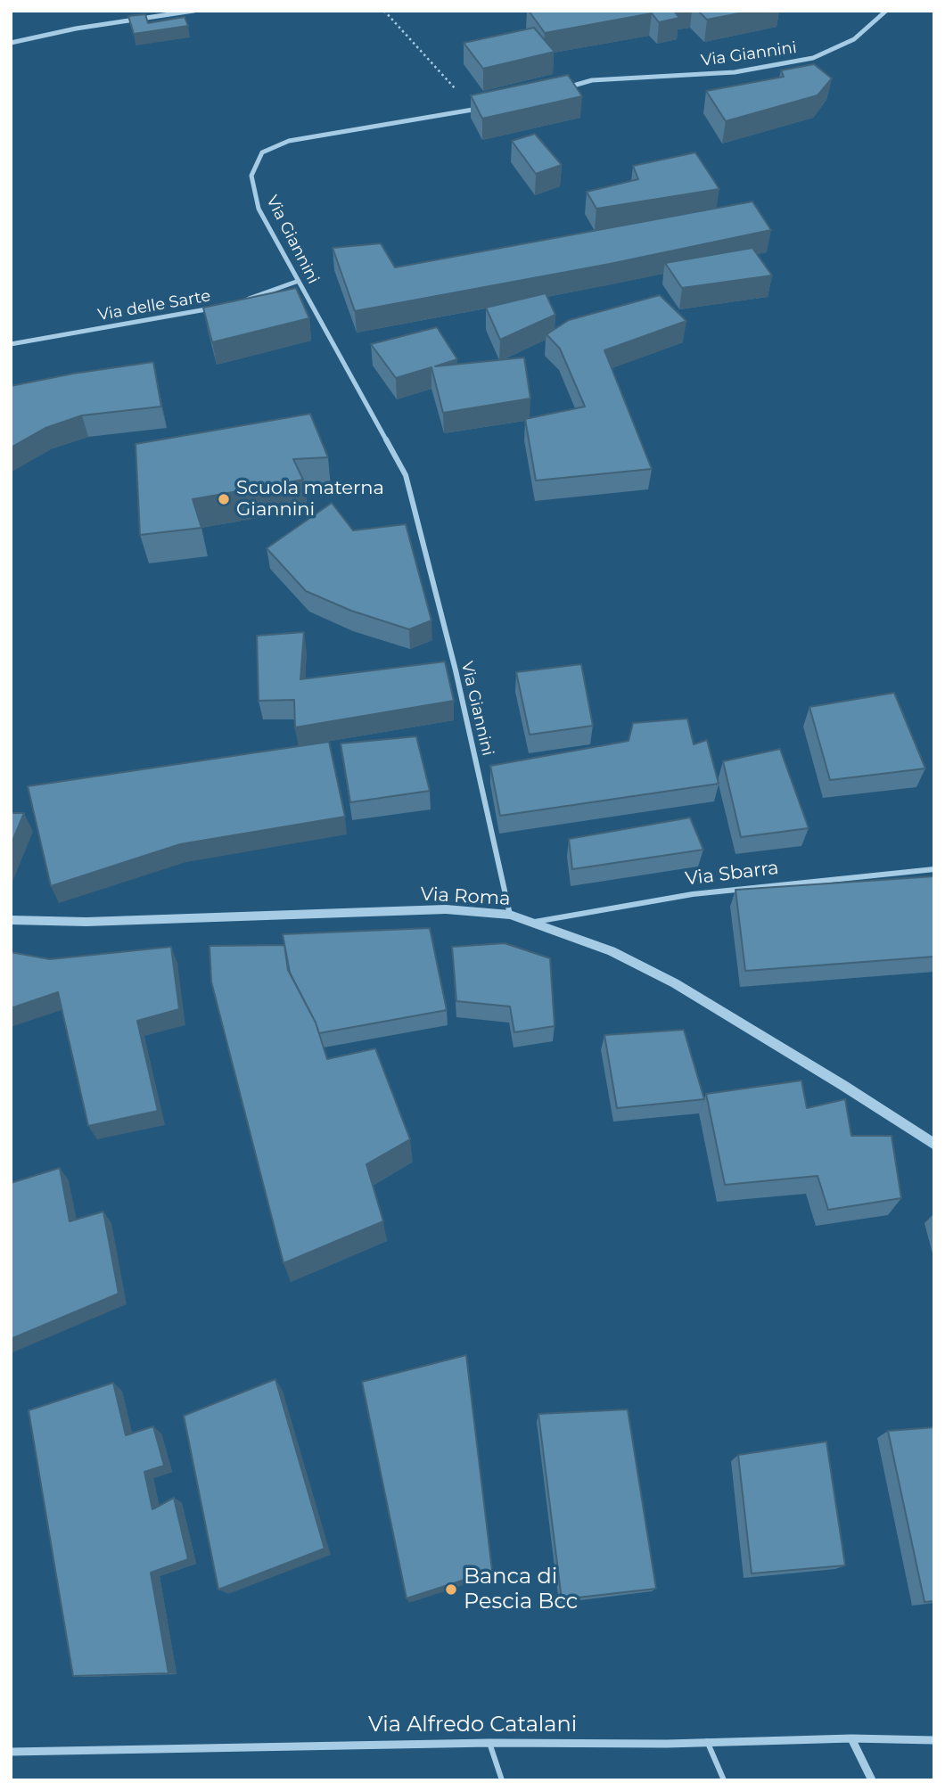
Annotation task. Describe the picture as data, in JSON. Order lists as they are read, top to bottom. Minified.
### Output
{"streets":{"street":["Via Giannini","Via delle Sarte","Via Sbarra","Via Roma","Via Alfredo Catalani"]},"crossings":[["Via Giannini","Via Roma"],["Via Sbarra","Via Roma"]],"places":["Scuola materna Giannini","Banca di Pescia Bcc"]}
